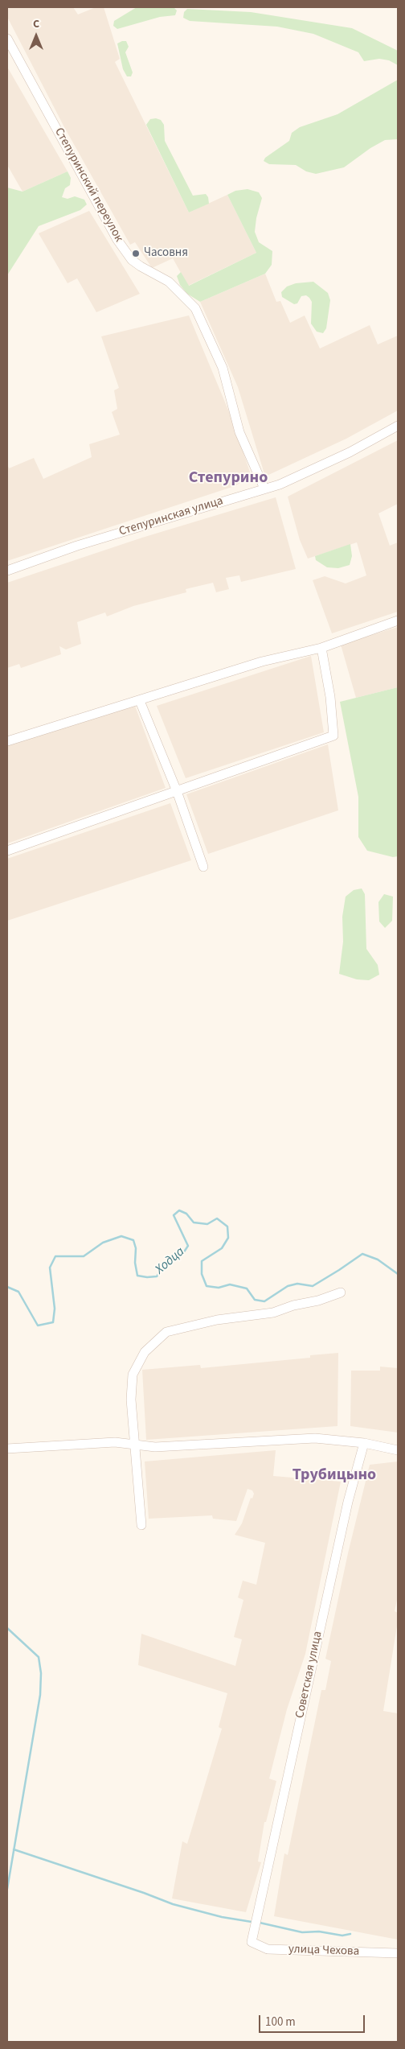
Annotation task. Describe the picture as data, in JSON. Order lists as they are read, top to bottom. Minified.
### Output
{"streets":{"street":["Степуринский переулок","Степуринская улица","Советская улица","улица Чехова"]},"crossings":[["Степуринский переулок","Степуринская улица"],["Советская улица","улица Чехова"]],"districts":["Степурино","Трубицыно"],"water":["Ходца"],"places":["Часовня"],"scale_bar":"100 m","north":"top"}
